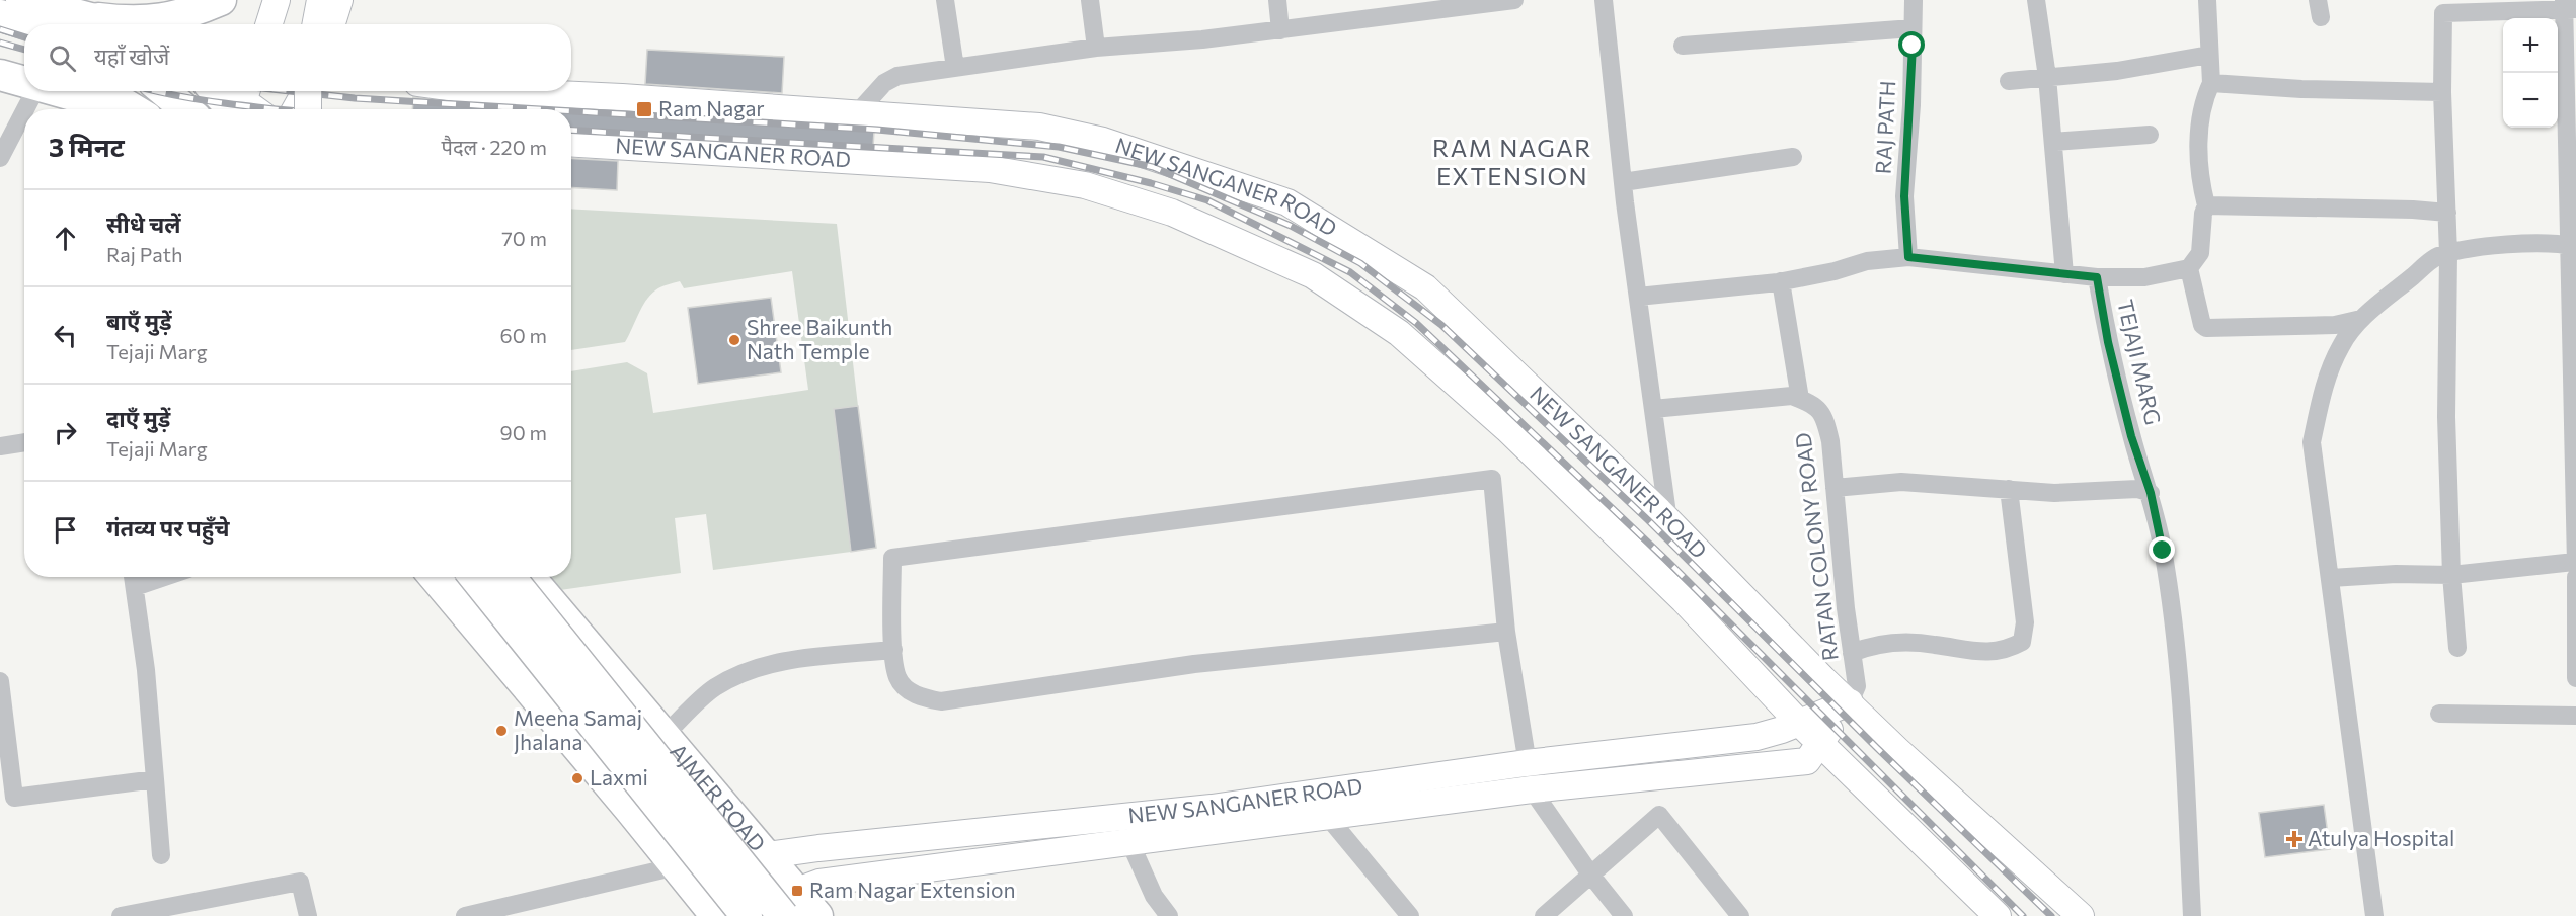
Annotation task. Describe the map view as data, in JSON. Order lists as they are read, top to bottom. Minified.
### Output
{"streets":{"highway":["AJMER ROAD"],"main road":["NEW SANGANER ROAD"],"street":["RAJ PATH","TEJAJI MARG","RATAN COLONY ROAD"]},"crossings":[["RAJ PATH","TEJAJI MARG"],["NEW SANGANER ROAD","RATAN COLONY ROAD"],["NEW SANGANER ROAD","AJMER ROAD"]],"districts":["RAM NAGAR EXTENSION"],"places":{"transit":["Ram Nagar","Ram Nagar Extension"],"other":["Shree Baikunth Nath Temple","Meena Samaj Jhalana","Laxmi"],"health":["Atulya Hospital"]},"page":{"map_buttons":["+","−"],"search":"यहाँ खोजें","heading":["3 मिनट","पैदल · 220 m"],"list":[["सीधे चलें","Raj Path","70 m"],["बाएँ मुड़ें","Tejaji Marg","60 m"],["दाएँ मुड़ें","Tejaji Marg","90 m"],"गंतव्य पर पहुँचे"]}}
